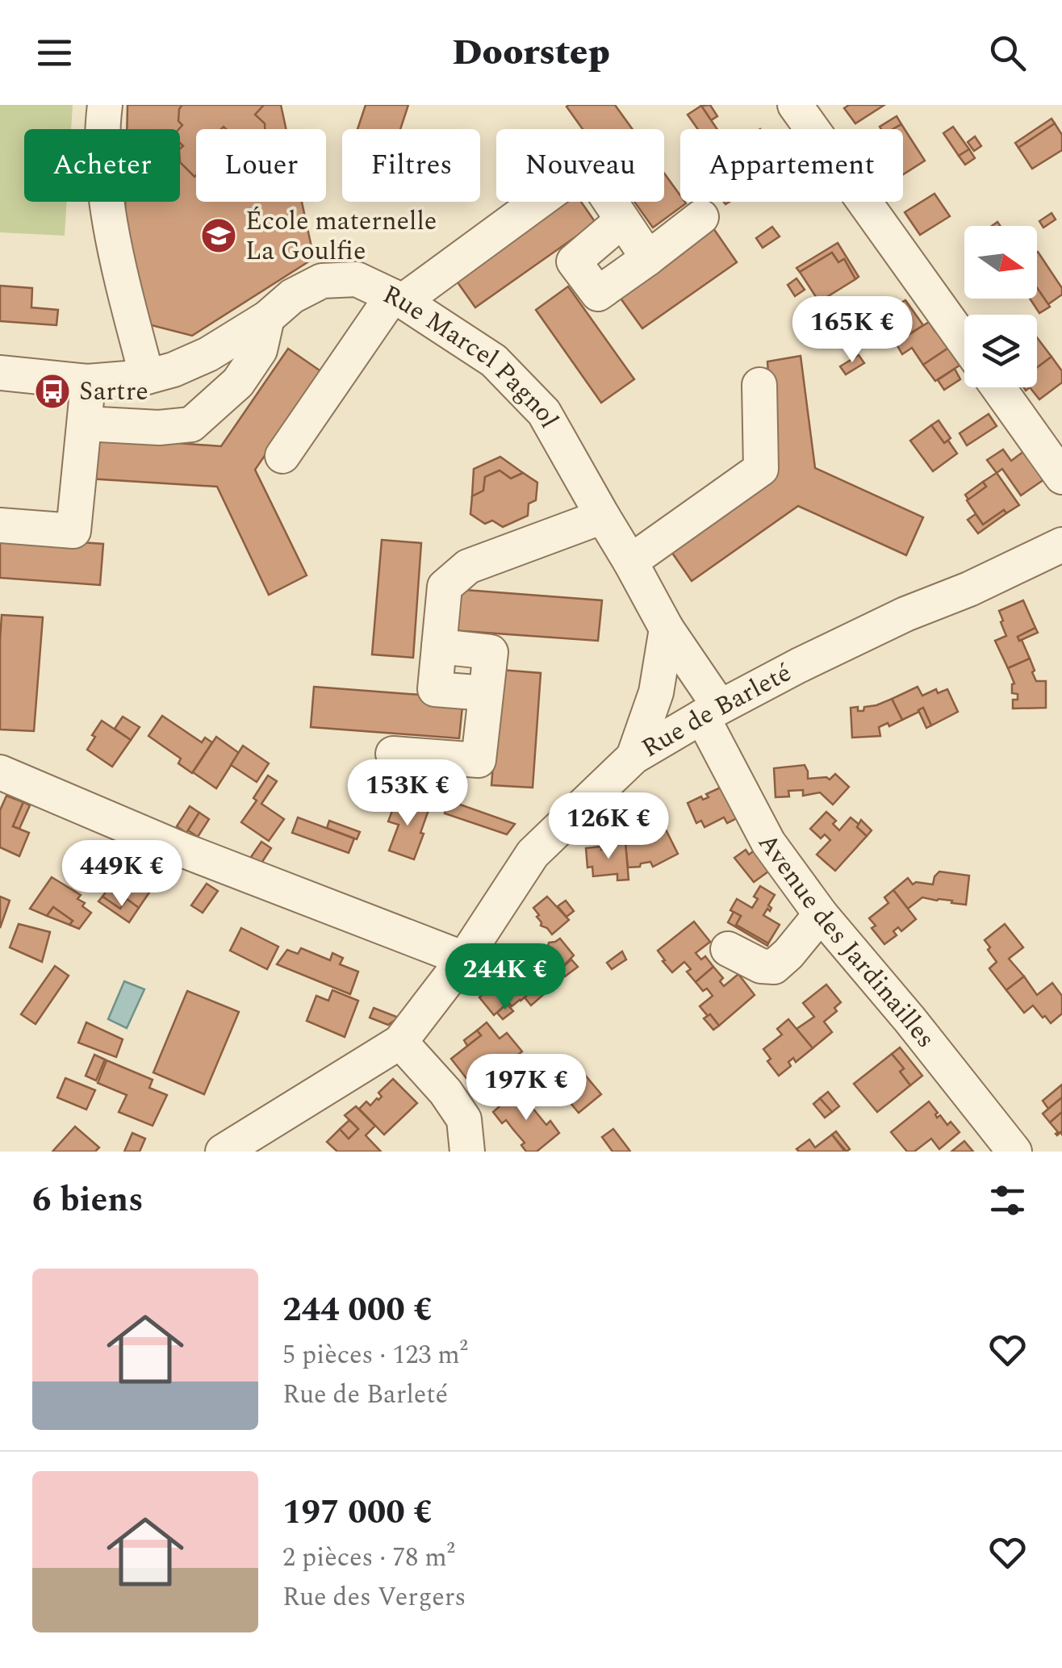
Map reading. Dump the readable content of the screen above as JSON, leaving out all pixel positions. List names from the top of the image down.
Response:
{
  "streets": {
    "street": ["Rue Marcel Pagnol", "Rue de Barleté", "Avenue des Jardinailles"]
  },
  "crossings": [
    ["Rue Marcel Pagnol", "Avenue des Jardinailles"],
    ["Rue de Barleté", "Avenue des Jardinailles"]
  ],
  "places": {
    "school or university": ["École maternelle La Goulfie"],
    "bus stop": ["Sartre"]
  },
  "north": "right",
  "page": {
    "header": "Doorstep",
    "chip": [
      "Acheter",
      "Louer",
      "Filtres",
      "Nouveau",
      "Appartement"
    ],
    "price": [
      "165K €",
      "153K €",
      "126K €",
      "449K €",
      "244K €",
      "197K €"
    ],
    "heading": "6 biens",
    "list": [
      {
        "name": "244 000 €",
        "note": "5 pièces · 123 m² · Rue de Barleté"
      },
      {
        "name": "197 000 €",
        "note": "2 pièces · 78 m² · Rue des Vergers"
      }
    ]
  }
}
